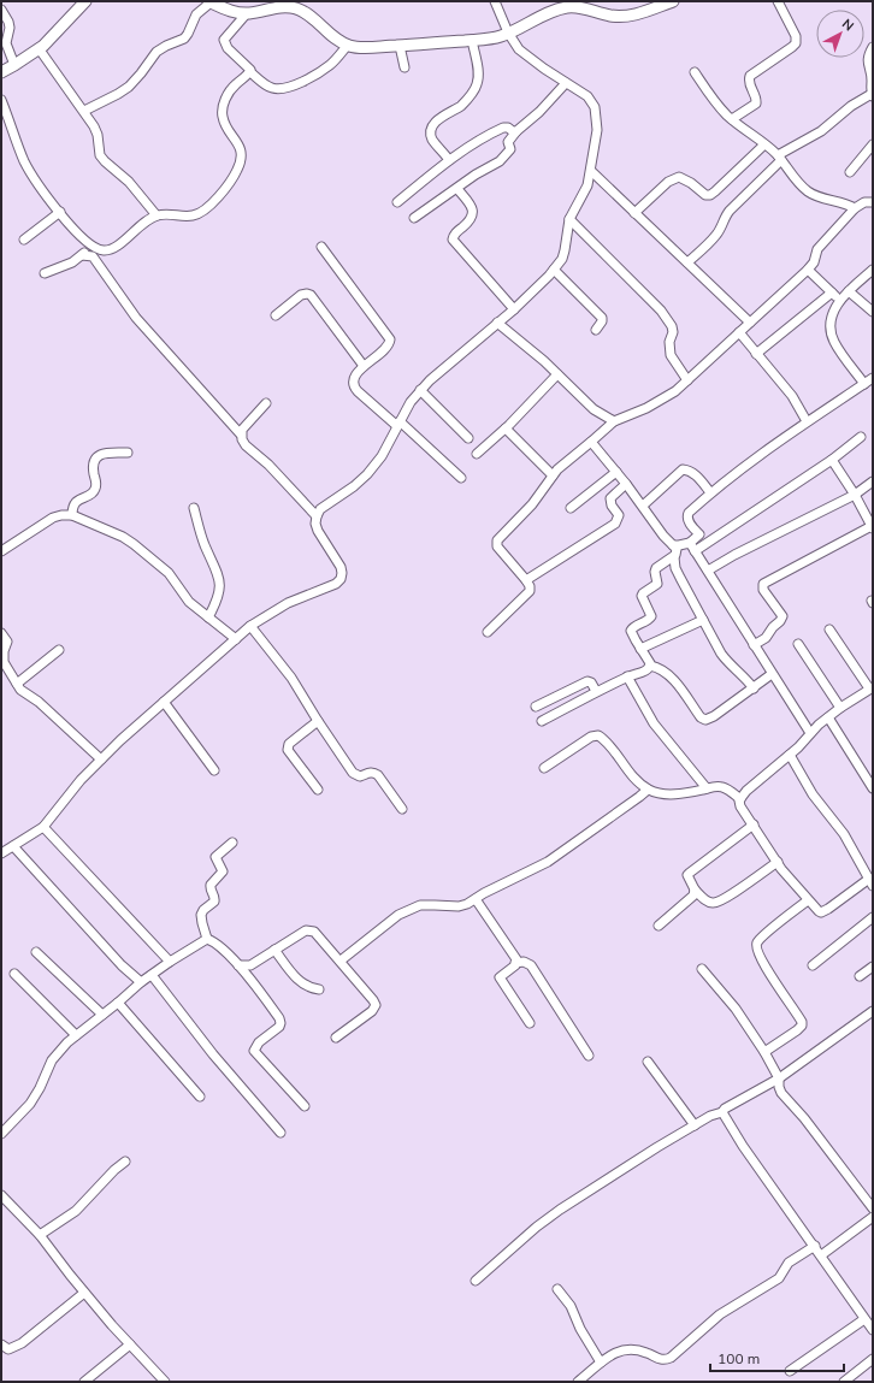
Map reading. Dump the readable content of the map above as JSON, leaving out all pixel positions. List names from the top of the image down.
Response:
{
  "scale_bar": "100 m",
  "north": "top right"
}
